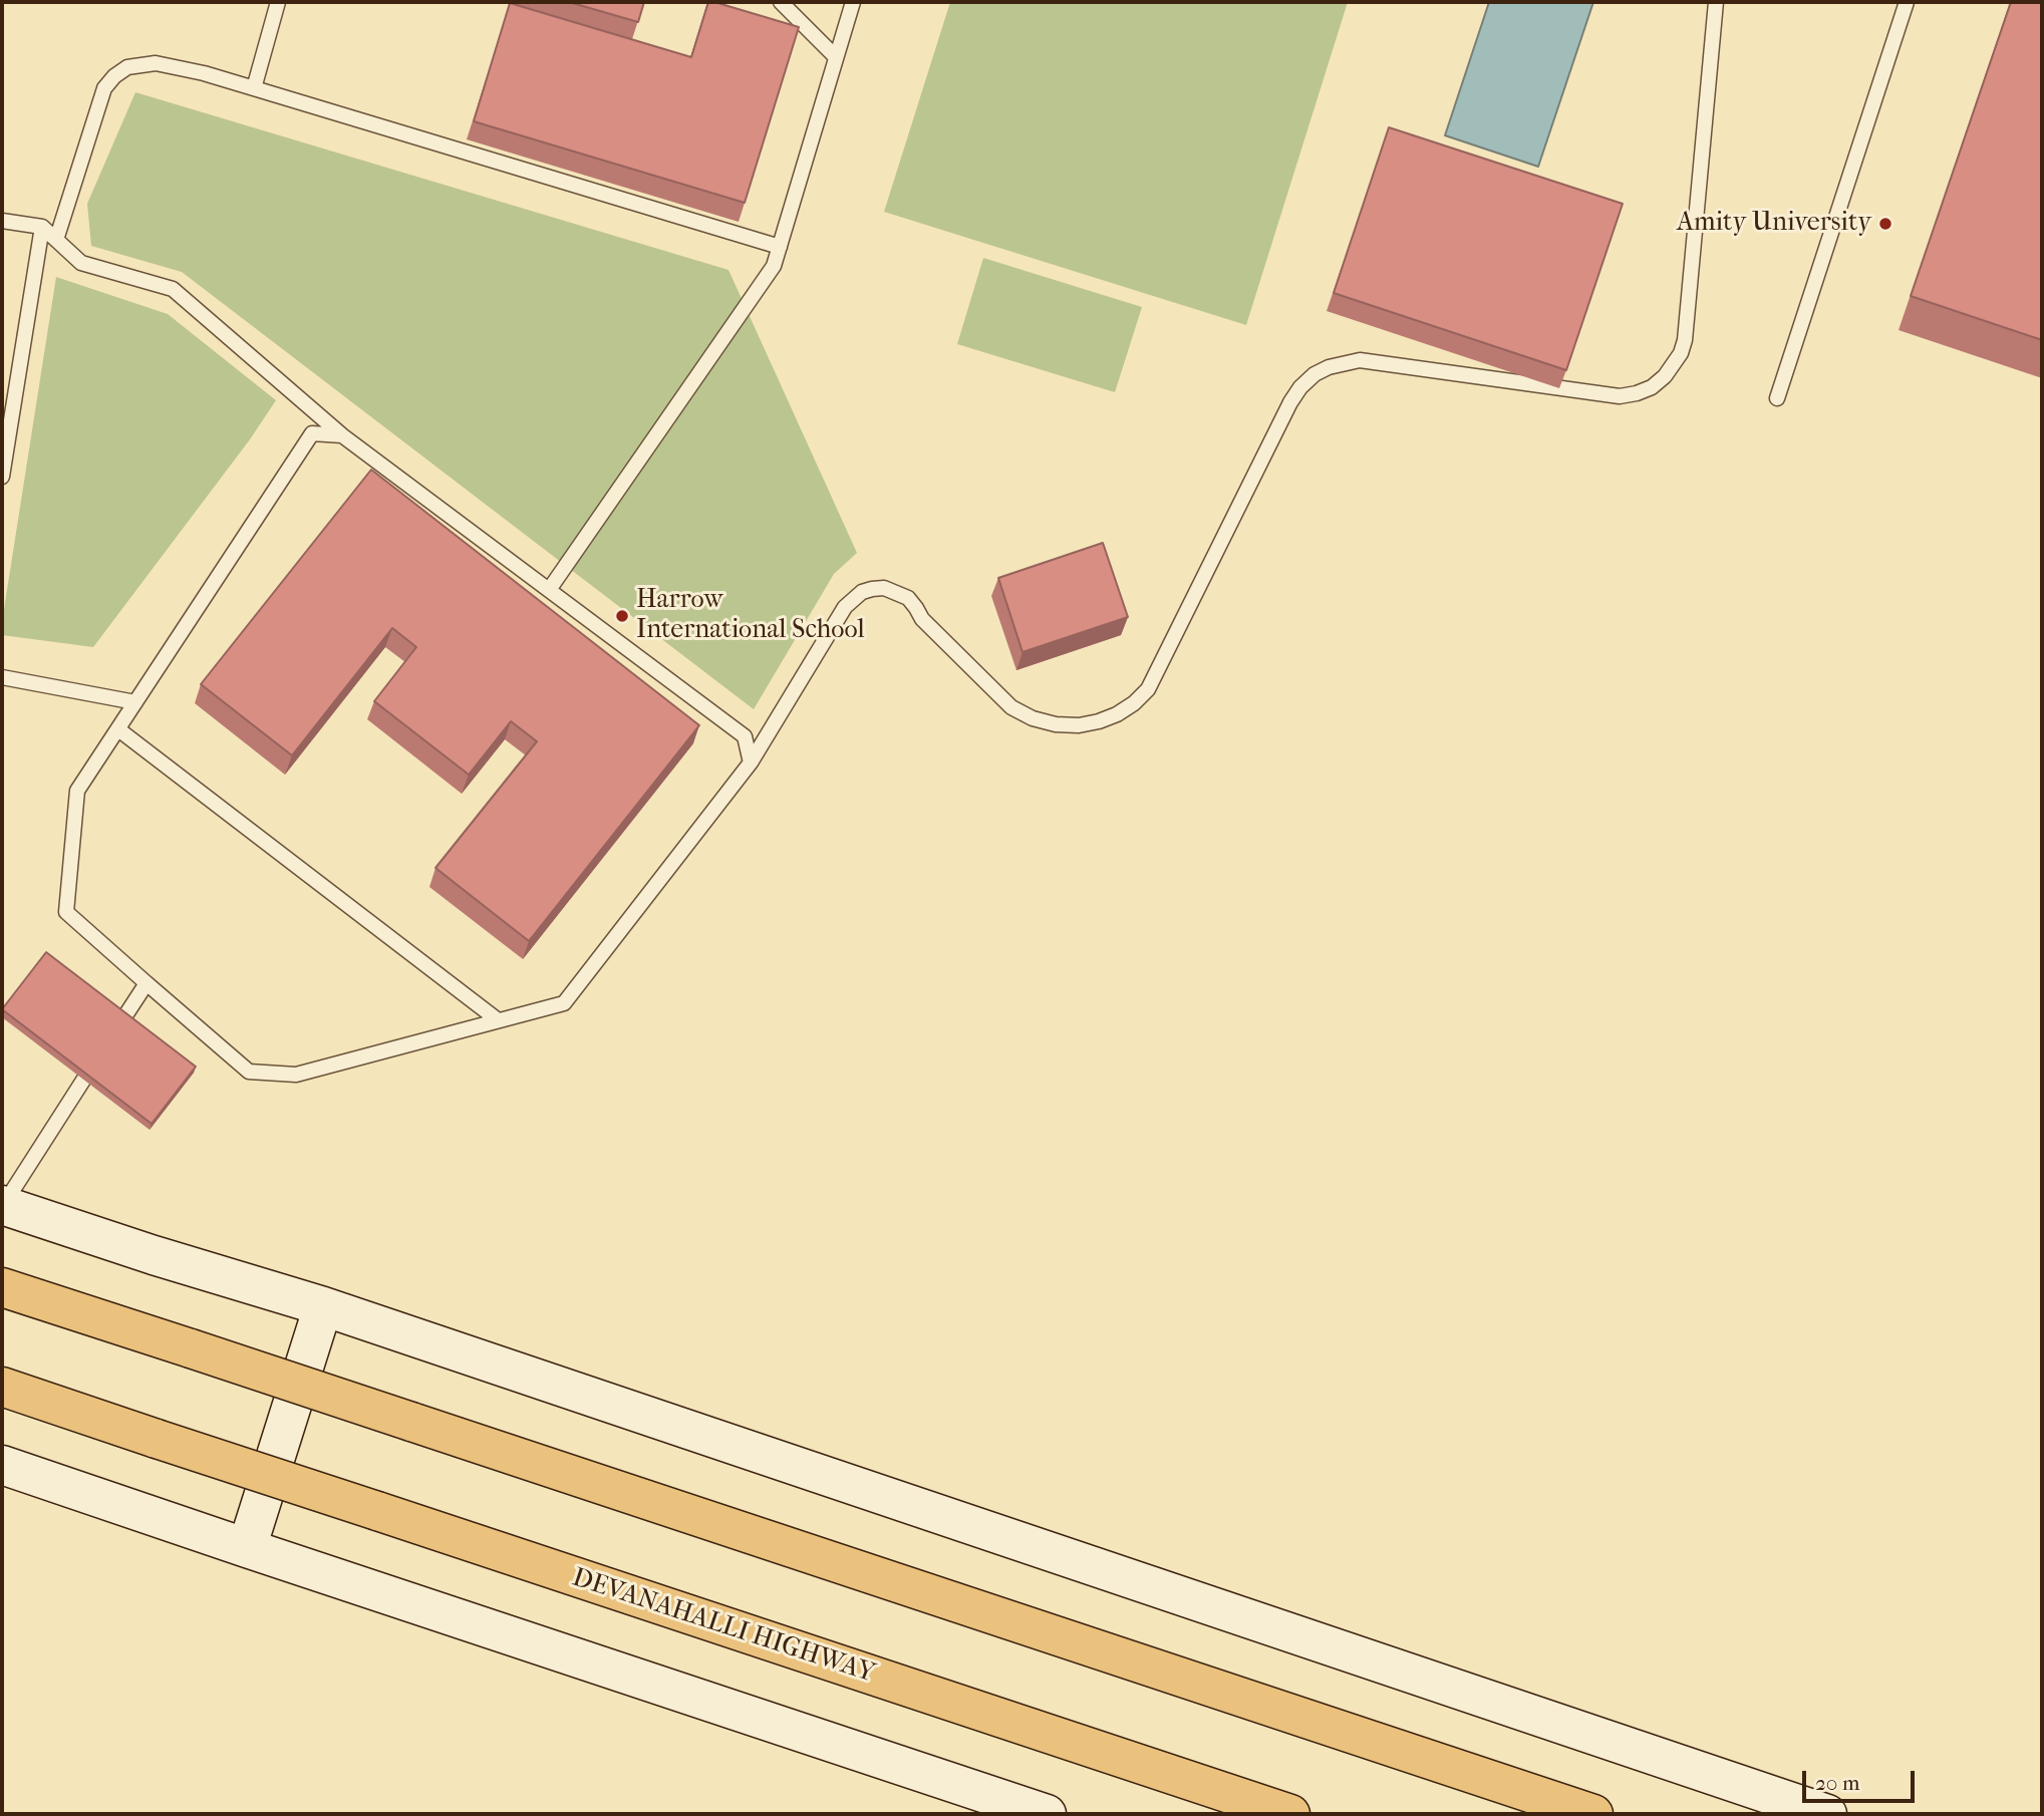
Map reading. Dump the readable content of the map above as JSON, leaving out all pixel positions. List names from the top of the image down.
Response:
{
  "streets": {
    "highway": ["DEVANAHALLI HIGHWAY"]
  },
  "places": ["Amity University", "Harrow International School"],
  "scale_bar": "20 m"
}
